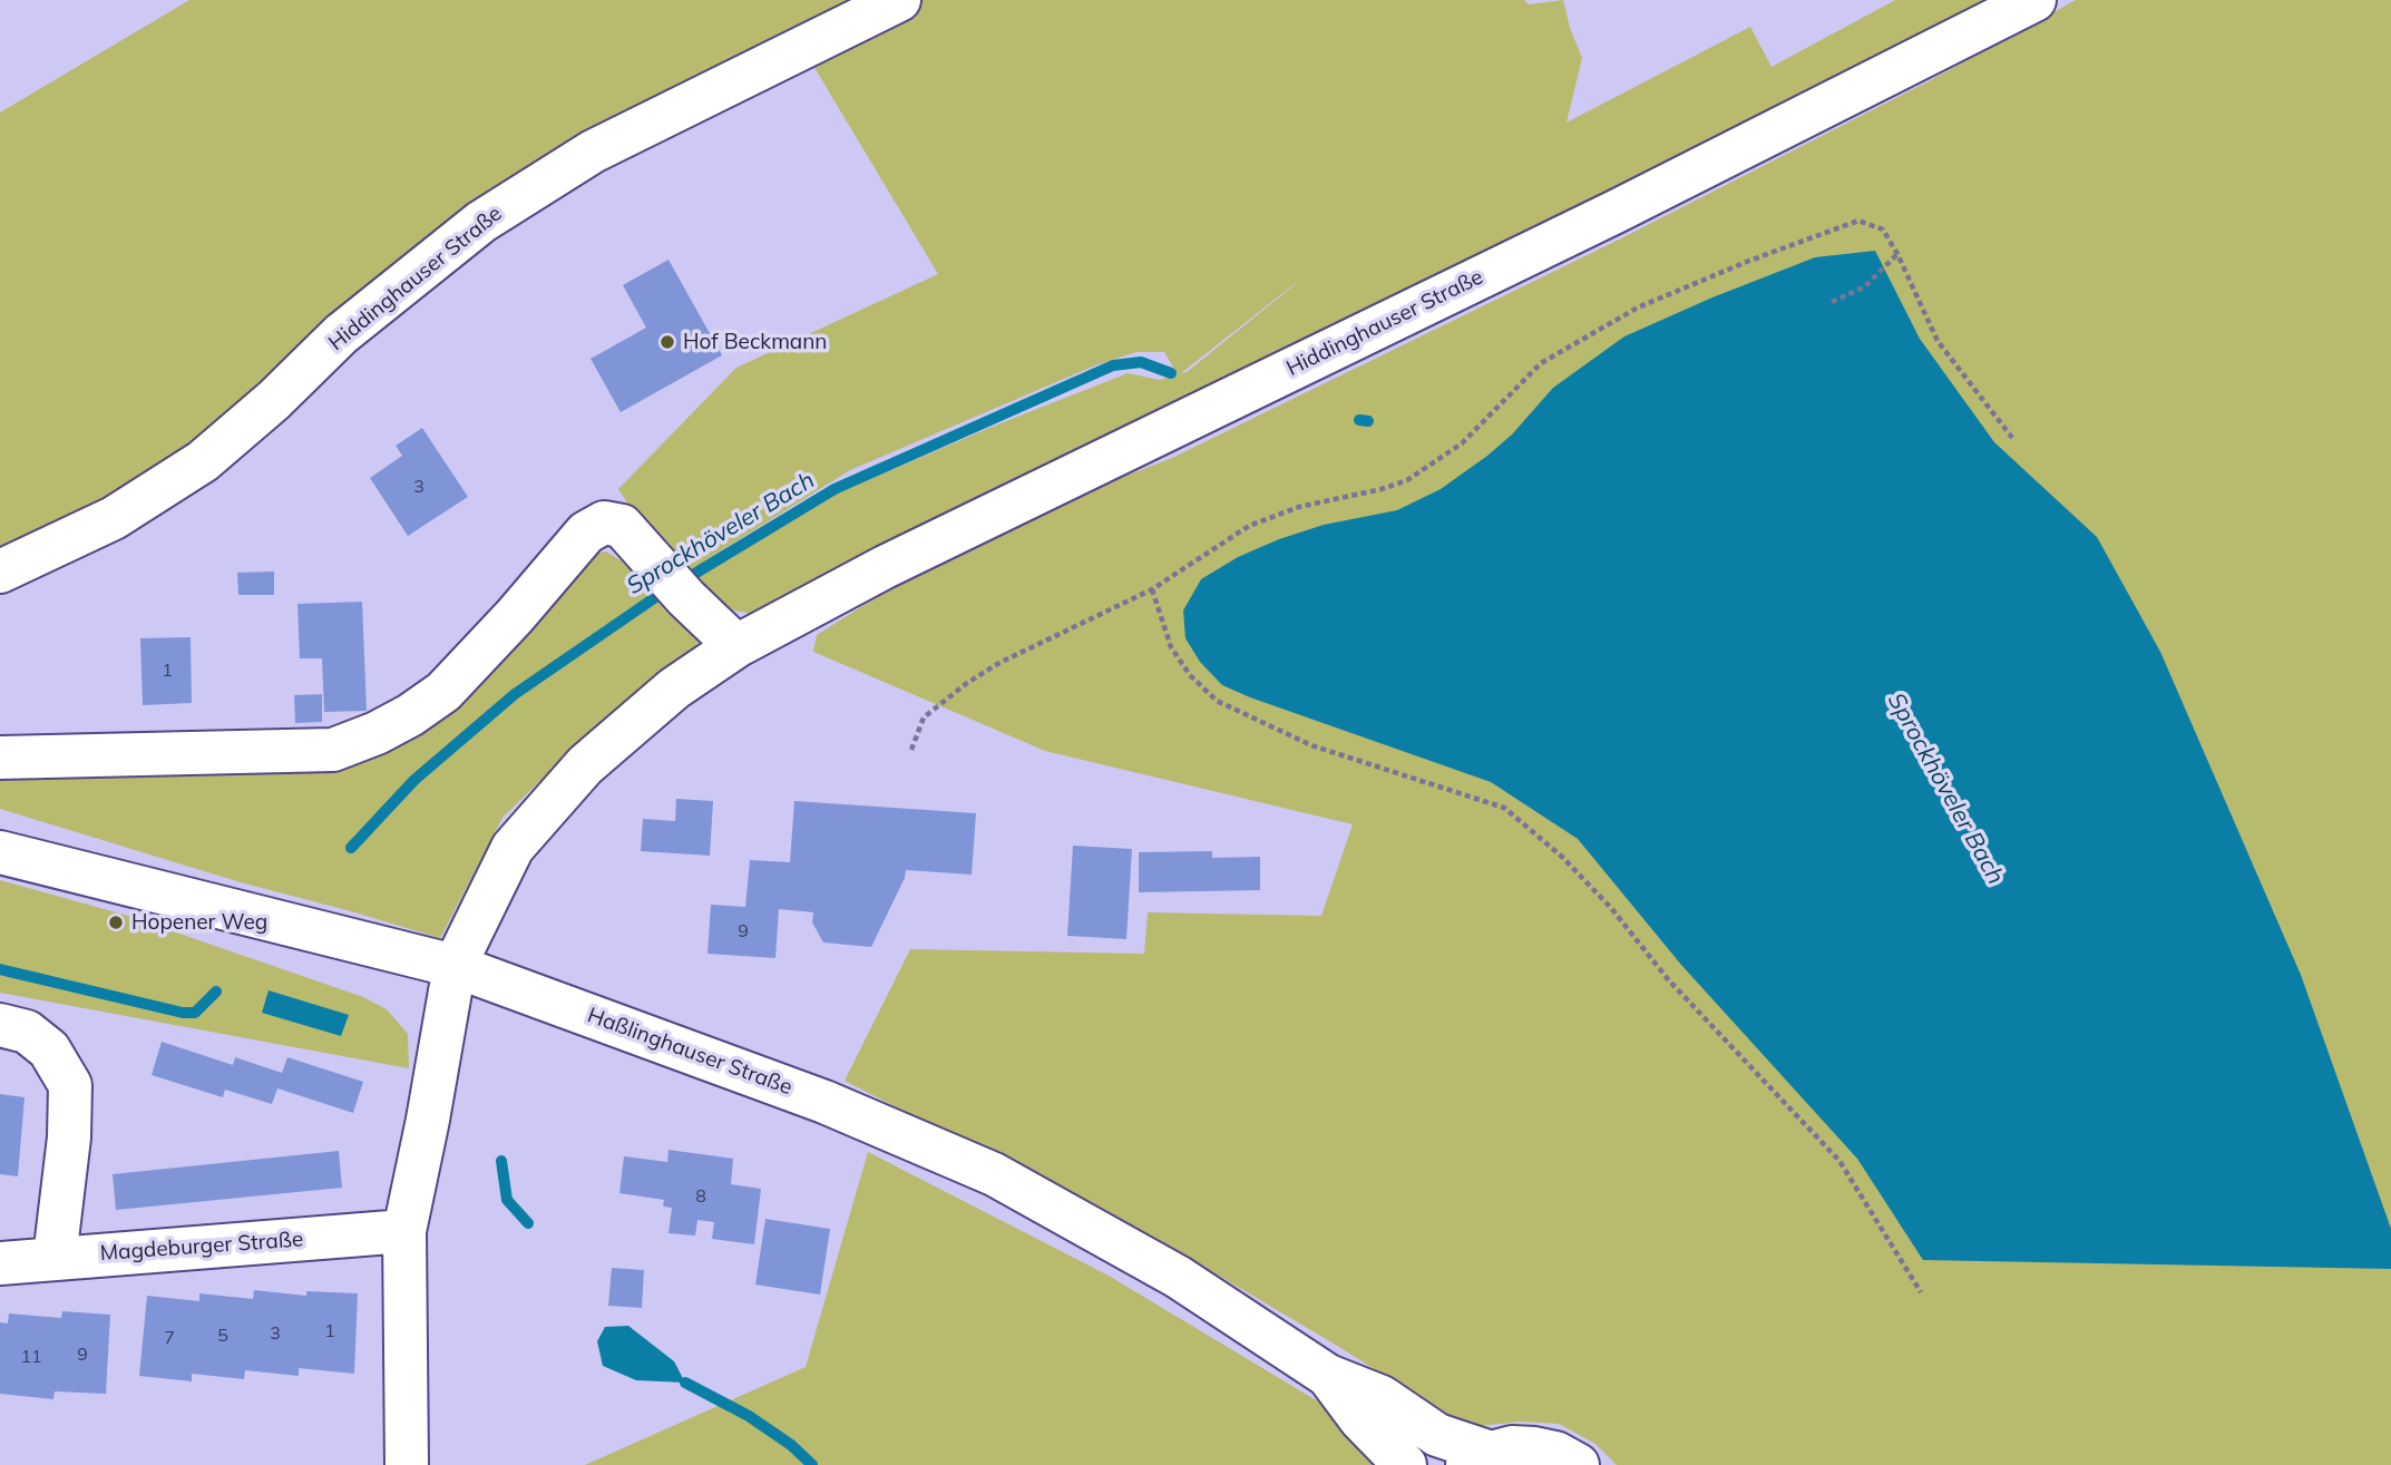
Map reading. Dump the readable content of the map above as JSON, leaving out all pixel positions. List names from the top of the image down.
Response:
{
  "streets": {
    "street": ["Hiddinghauser Straße", "Haßlinghauser Straße", "Magdeburger Straße"]
  },
  "crossings": [
    ["Hiddinghauser Straße", "Haßlinghauser Straße"]
  ],
  "water": ["Sprockhöveler Bach"],
  "places": ["Hof Beckmann", "Hopener Weg"],
  "house_numbers": [
    "3",
    "1",
    "9",
    "8",
    "1",
    "3",
    "5",
    "7",
    "9",
    "11"
  ]
}
